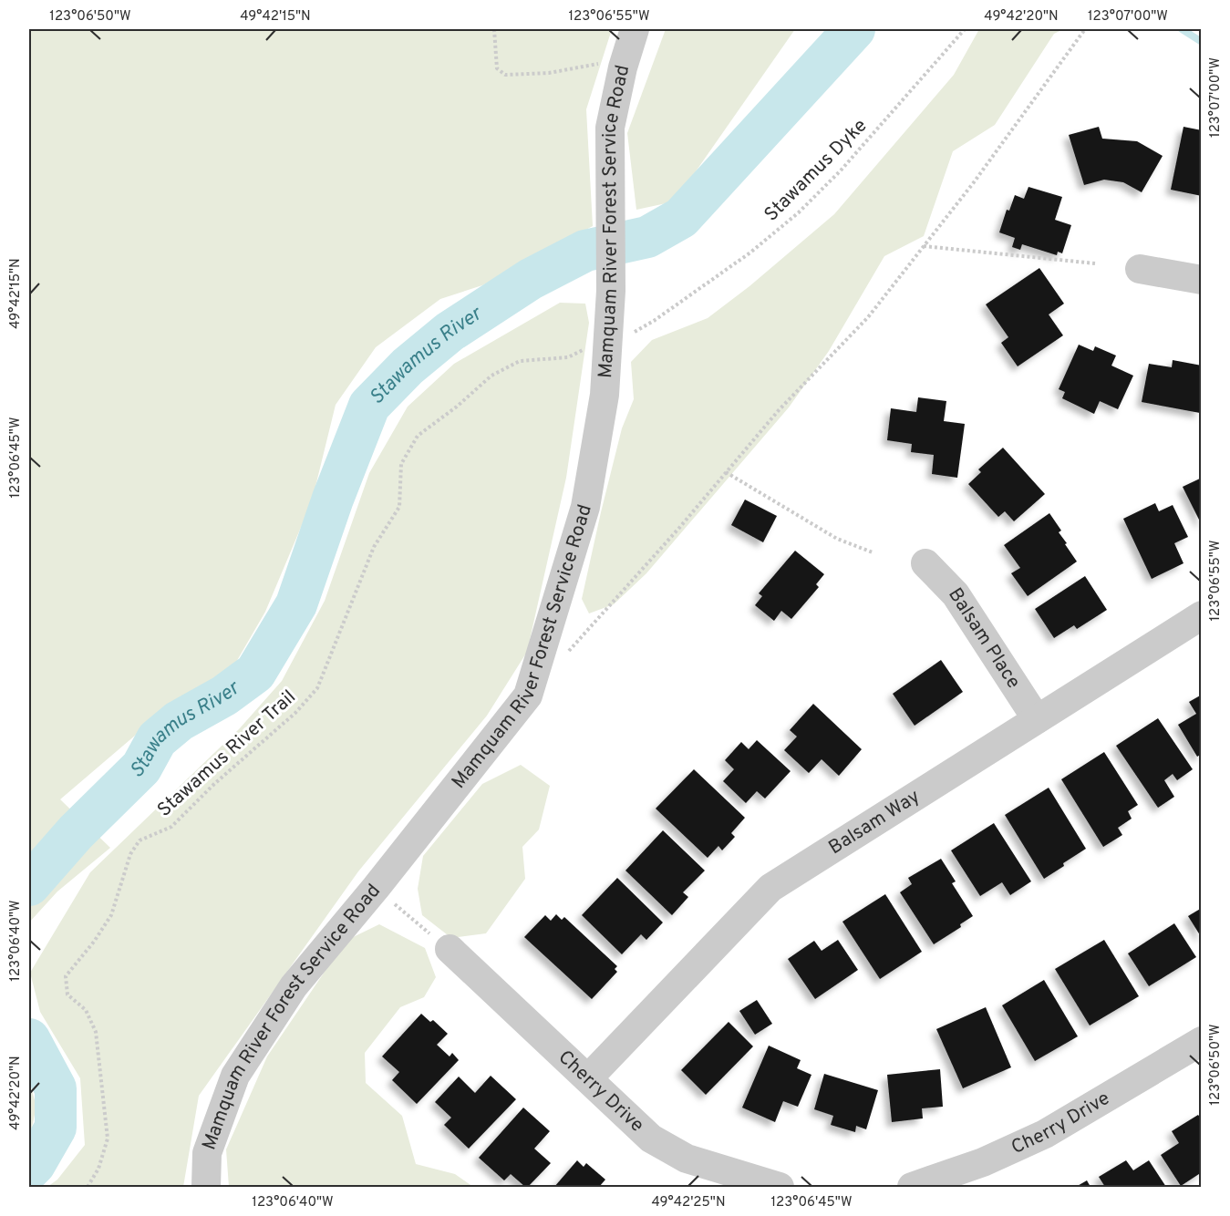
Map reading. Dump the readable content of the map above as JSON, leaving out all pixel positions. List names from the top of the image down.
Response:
{
  "streets": {
    "street": [
      "Mamquam River Forest Service Road",
      "Balsam Place",
      "Balsam Way",
      "Cherry Drive"
    ],
    "path": ["Stawamus Dyke", "Stawamus River Trail"]
  },
  "crossings": [
    ["Stawamus Dyke", "Mamquam River Forest Service Road"],
    ["Stawamus Dyke", "Stawamus River Trail"],
    ["Mamquam River Forest Service Road", "Stawamus River Trail"],
    ["Balsam Place", "Balsam Way"],
    ["Balsam Way", "Cherry Drive"]
  ],
  "water": ["Stawamus River"],
  "coordinates": [
    "123°06'50\"W",
    "49°42'15\"N",
    "123°06'55\"W",
    "49°42'20\"N",
    "123°07'00\"W",
    "123°06'45\"W",
    "123°06'40\"W",
    "49°42'25\"N"
  ]
}
